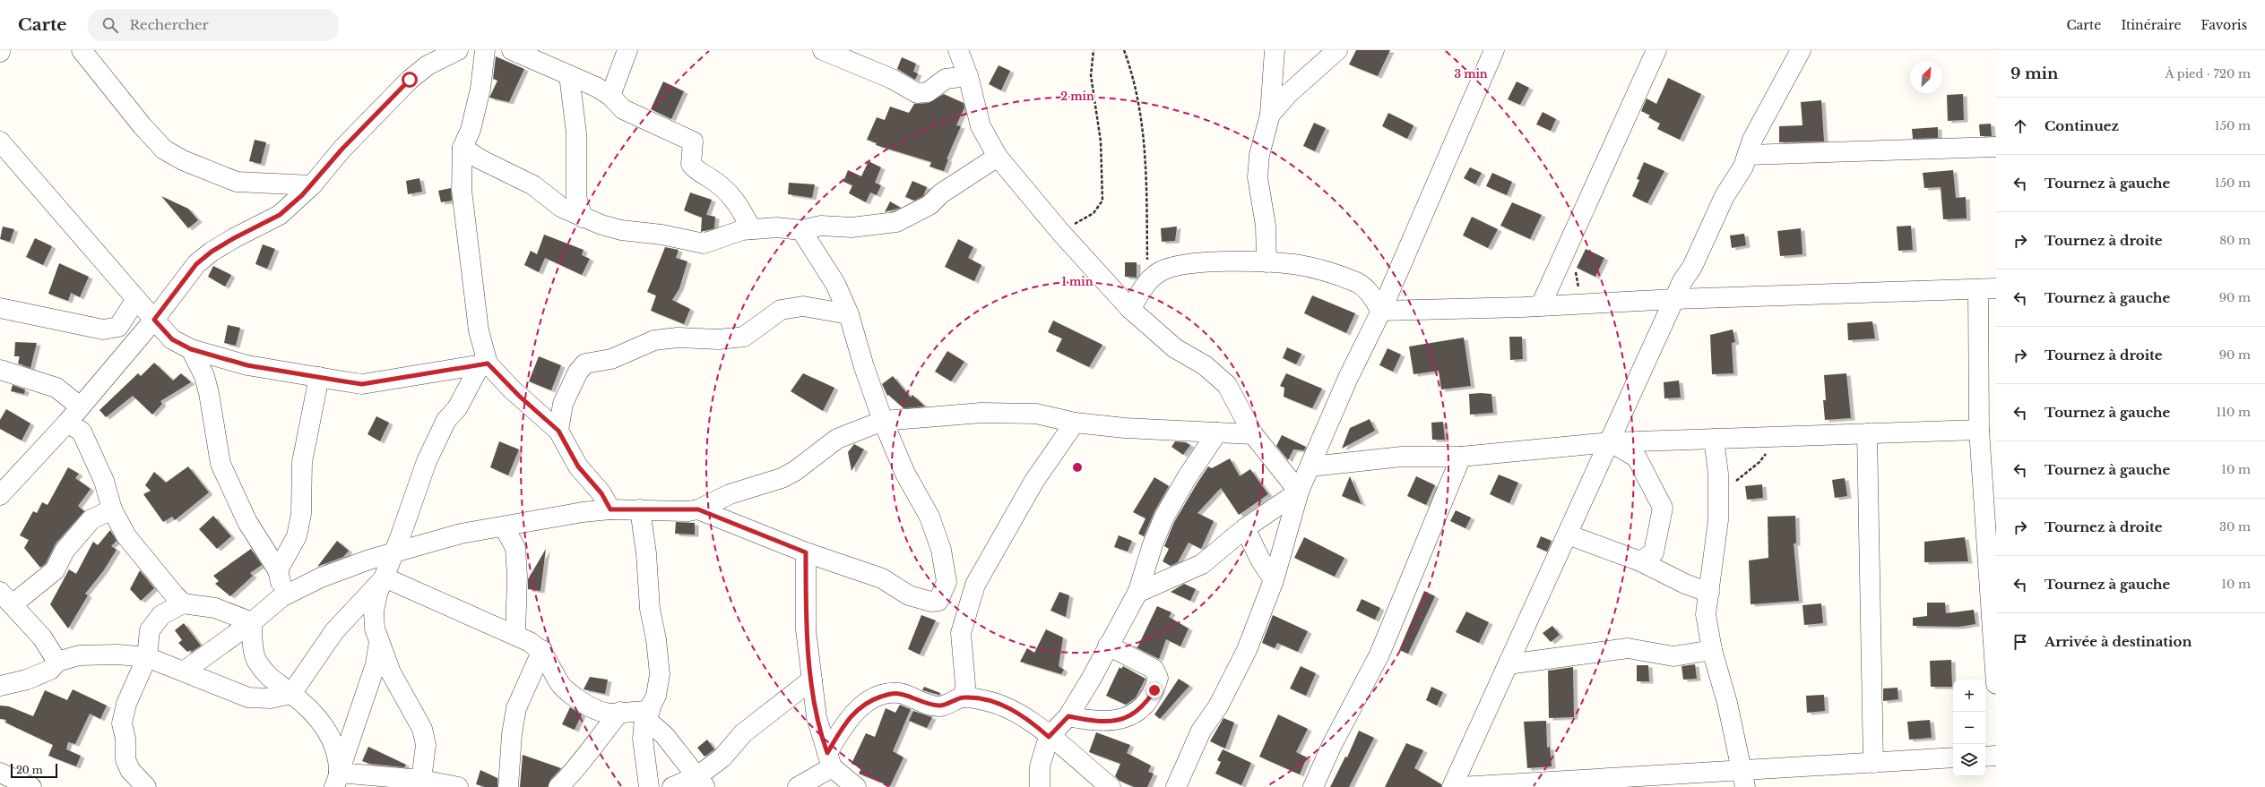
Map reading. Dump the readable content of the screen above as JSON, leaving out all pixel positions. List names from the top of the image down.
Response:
{
  "scale_bar": "20 m",
  "north": "top right",
  "page": {
    "header": "Carte",
    "search": "Rechercher",
    "nav": ["Carte", "Itinéraire", "Favoris"],
    "heading": ["9 min", "À pied · 720 m"],
    "list": [
      ["Continuez", "150 m"],
      ["Tournez à gauche", "150 m"],
      ["Tournez à droite", "80 m"],
      ["Tournez à gauche", "90 m"],
      ["Tournez à droite", "90 m"],
      ["Tournez à gauche", "110 m"],
      ["Tournez à gauche", "10 m"],
      ["Tournez à droite", "30 m"],
      ["Tournez à gauche", "10 m"],
      "Arrivée à destination"
    ],
    "map_buttons": ["+", "−"],
    "scale": "20 m"
  },
  "rings": ["3 min", "2 min", "1 min"]
}
